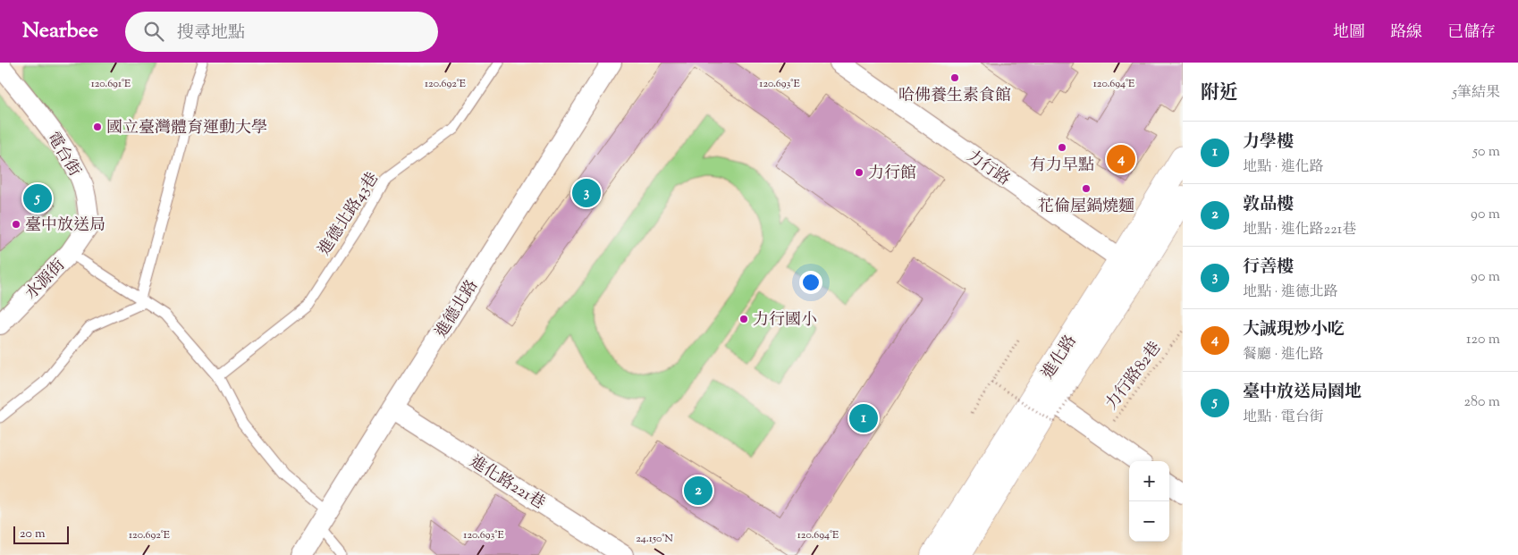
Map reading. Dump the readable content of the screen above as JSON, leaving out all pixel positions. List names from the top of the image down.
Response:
{
  "streets": {
    "main road": ["進化路"],
    "street": [
      "電台街",
      "力行路",
      "水源街",
      "進德北路",
      "進化路221巷"
    ],
    "lane": ["進德北路43巷"],
    "path": ["力行路82巷"]
  },
  "crossings": [
    ["電台街", "水源街"],
    ["力行路", "進化路"],
    ["進德北路", "進化路221巷"]
  ],
  "places": [
    "哈佛養生素食館",
    "國立臺灣體育運動大學",
    "有力早點",
    "力行館",
    "花倫屋鍋燒麵",
    "臺中放送局",
    "力行國小"
  ],
  "scale_bar": "20 m",
  "page": {
    "header": "Nearbee",
    "search": "搜尋地點",
    "nav": ["地圖", "路線", "已儲存"],
    "heading": ["附近", "5筆結果"],
    "list": [
      {
        "mark": "1",
        "name": "力學樓",
        "note": "地點 · 進化路",
        "value": "50 m"
      },
      {
        "mark": "2",
        "name": "敦品樓",
        "note": "地點 · 進化路221巷",
        "value": "90 m"
      },
      {
        "mark": "3",
        "name": "行善樓",
        "note": "地點 · 進德北路",
        "value": "90 m"
      },
      {
        "mark": "4",
        "name": "大誠現炒小吃",
        "note": "餐廳 · 進化路",
        "value": "120 m"
      },
      {
        "mark": "5",
        "name": "臺中放送局園地",
        "note": "地點 · 電台街",
        "value": "280 m"
      }
    ],
    "pins": [
      "4",
      "3",
      "5",
      "1",
      "2"
    ],
    "map_buttons": ["+", "−"],
    "scale": "20 m"
  },
  "coordinates": [
    "120.691°E",
    "120.692°E",
    "120.693°E",
    "120.694°E",
    "24.150°N"
  ]
}
